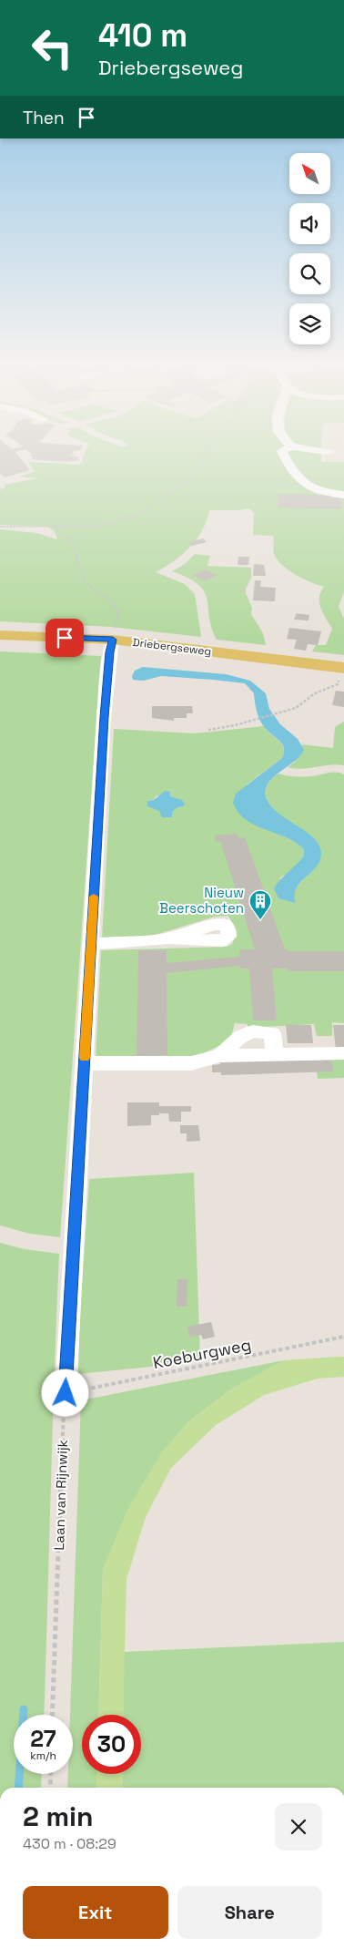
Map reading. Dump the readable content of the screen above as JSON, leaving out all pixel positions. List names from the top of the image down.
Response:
{
  "streets": {
    "main road": ["Driebergseweg"],
    "path": ["Koeburgweg", "Laan van Rijnwijk"]
  },
  "crossings": [
    ["Koeburgweg", "Laan van Rijnwijk"]
  ],
  "places": {
    "building": ["Nieuw Beerschoten"]
  },
  "north": "top left",
  "page": {
    "turn": ["410 m", "Driebergseweg"],
    "then": "Then",
    "speed": "27 km/h",
    "limit": "30",
    "heading": ["2 min", "430 m · 08:29"],
    "buttons": ["Exit", "Share"]
  }
}
